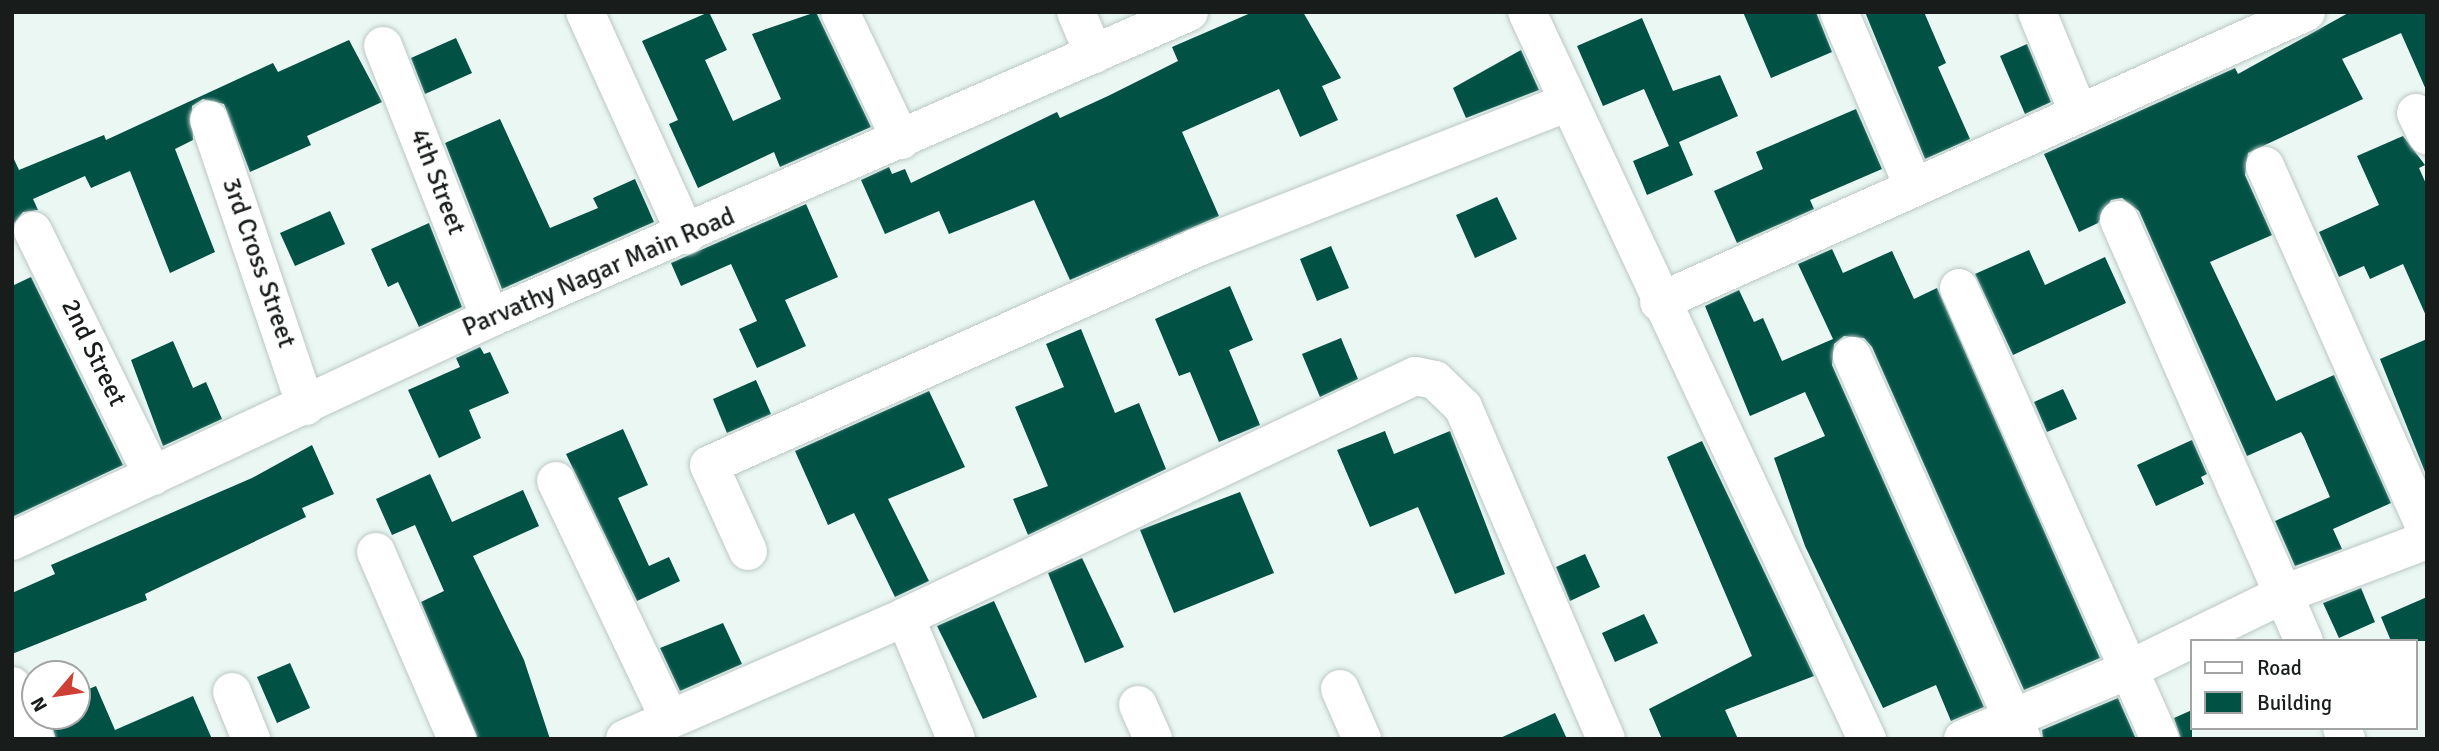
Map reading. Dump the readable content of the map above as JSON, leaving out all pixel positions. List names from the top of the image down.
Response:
{
  "streets": {
    "street": [
      "4th Street",
      "3rd Cross Street",
      "Parvathy Nagar Main Road",
      "2nd Street"
    ]
  },
  "crossings": [
    ["4th Street", "Parvathy Nagar Main Road"],
    ["3rd Cross Street", "Parvathy Nagar Main Road"],
    ["Parvathy Nagar Main Road", "2nd Street"]
  ],
  "legend": ["Road", "Building"],
  "north": "bottom left"
}
